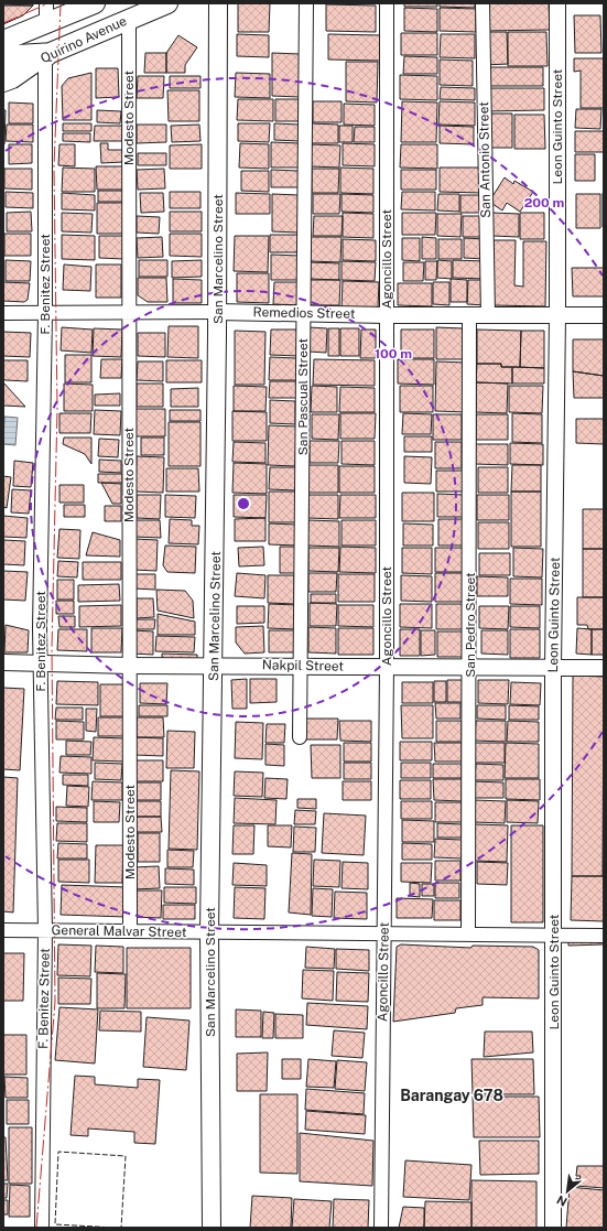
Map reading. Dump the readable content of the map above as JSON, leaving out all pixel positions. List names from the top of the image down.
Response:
{
  "streets": {
    "main road": ["Quirino Avenue", "San Marcelino Street"],
    "street": [
      "Modesto Street",
      "Leon Guinto Street",
      "San Antonio Street",
      "Agoncillo Street",
      "F. Benitez Street",
      "Remedios Street",
      "San Pascual Street",
      "San Pedro Street",
      "Nakpil Street",
      "General Malvar Street"
    ]
  },
  "crossings": [
    ["Quirino Avenue", "Modesto Street"],
    ["Quirino Avenue", "F. Benitez Street"],
    ["Modesto Street", "Remedios Street"],
    ["Modesto Street", "Nakpil Street"],
    ["Modesto Street", "General Malvar Street"],
    ["Leon Guinto Street", "Remedios Street"],
    ["Leon Guinto Street", "Nakpil Street"],
    ["Leon Guinto Street", "General Malvar Street"],
    ["San Antonio Street", "Remedios Street"],
    ["San Marcelino Street", "Remedios Street"],
    ["San Marcelino Street", "Nakpil Street"],
    ["San Marcelino Street", "General Malvar Street"],
    ["Agoncillo Street", "Remedios Street"],
    ["Agoncillo Street", "Nakpil Street"],
    ["Agoncillo Street", "General Malvar Street"],
    ["F. Benitez Street", "Remedios Street"],
    ["F. Benitez Street", "Nakpil Street"],
    ["F. Benitez Street", "General Malvar Street"],
    ["Remedios Street", "San Pascual Street"],
    ["Remedios Street", "San Pedro Street"],
    ["San Pascual Street", "Nakpil Street"],
    ["San Pedro Street", "Nakpil Street"],
    ["San Pedro Street", "General Malvar Street"]
  ],
  "districts": ["Barangay 678"],
  "north": "bottom left",
  "rings": ["200 m", "100 m"]
}
